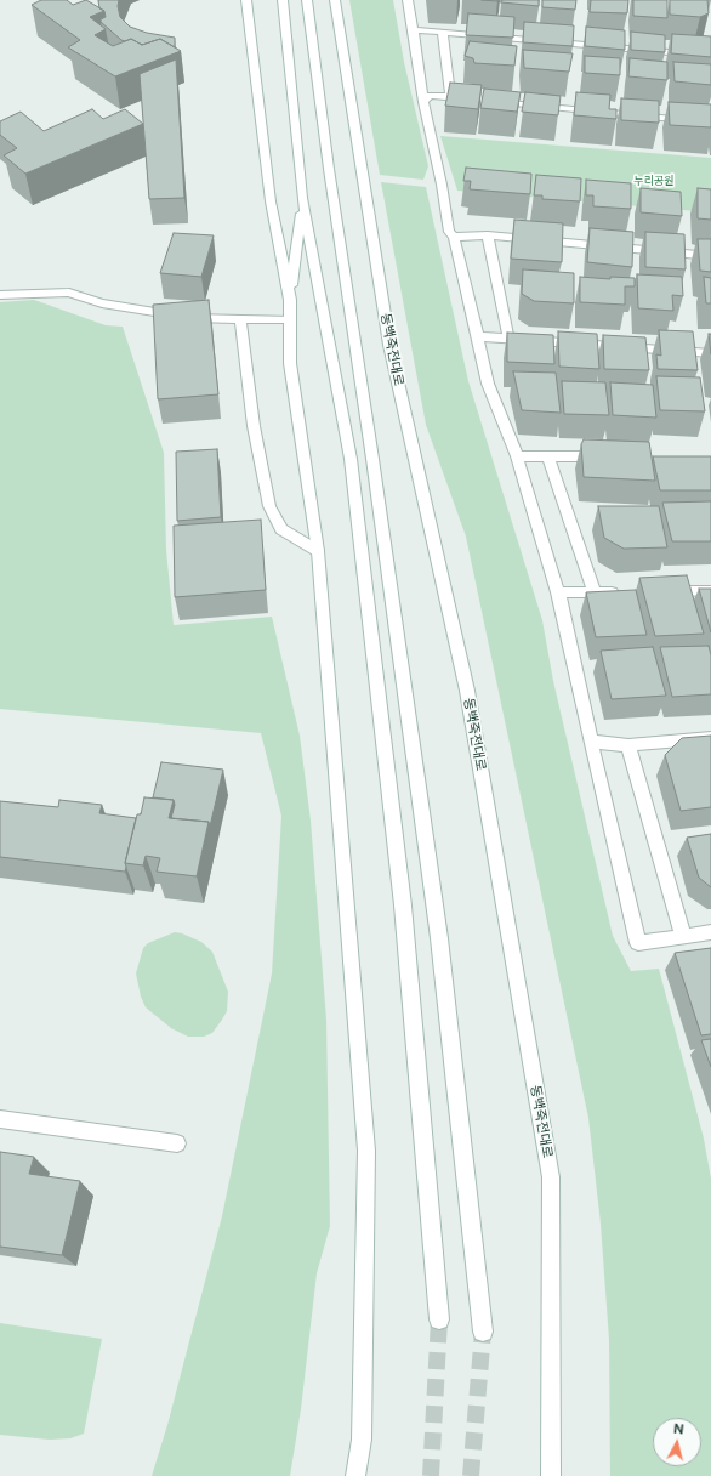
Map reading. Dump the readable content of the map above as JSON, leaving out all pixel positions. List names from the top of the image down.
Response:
{
  "streets": {
    "main road": ["동백죽전대로"]
  },
  "parks": ["누리공원"],
  "north": "top"
}
